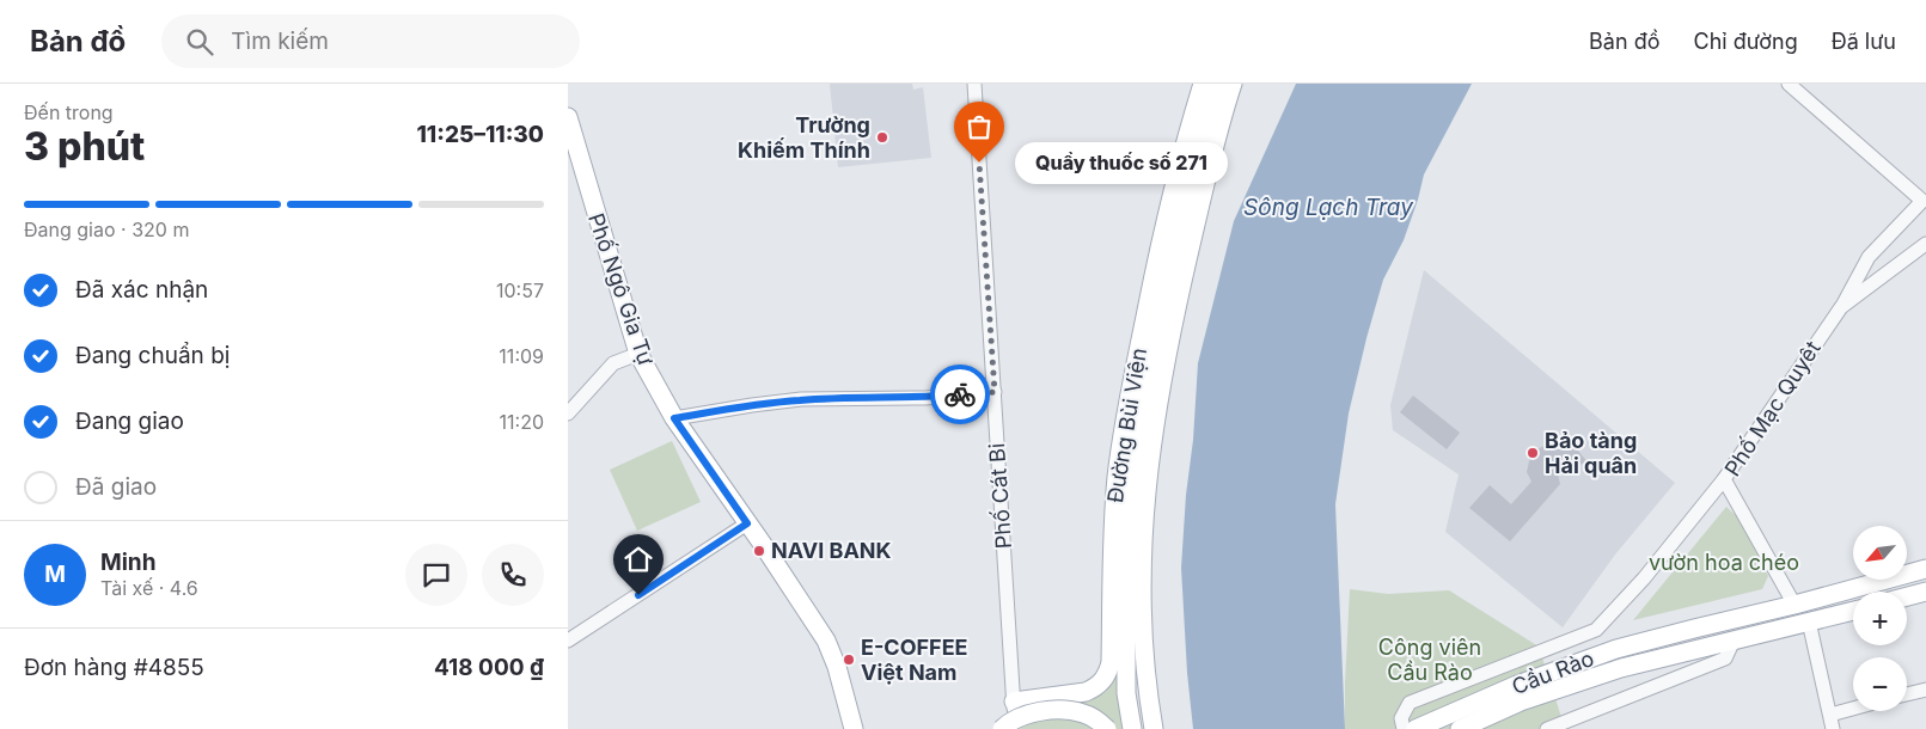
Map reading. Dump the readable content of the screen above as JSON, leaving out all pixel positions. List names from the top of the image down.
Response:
{
  "streets": {
    "main road": ["Phố Ngô Gia Tự", "Đường Bùi Viện", "Cầu Rào"],
    "street": ["Phố Mạc Quyêt", "Phố Cát Bi"]
  },
  "crossings": [
    ["Phố Mạc Quyêt", "Cầu Rào"],
    ["Đường Bùi Viện", "Phố Cát Bi"]
  ],
  "water": ["Sông Lạch Tray"],
  "parks": ["vườn hoa chéo", "Công viên Cầu Rào"],
  "places": [
    "Trường Khiếm Thính",
    "Quầy thuốc số 271",
    "Bảo tàng Hải quân",
    "NAVI BANK",
    "E-COFFEE Việt Nam"
  ],
  "north": "bottom left",
  "page": {
    "header": "Bản đồ",
    "search": "Tìm kiếm",
    "nav": ["Bản đồ", "Chỉ đường", "Đã lưu"],
    "heading": ["3 phút", "Đến trong", "11:25–11:30"],
    "panel": [
      "Minh",
      "Tài xế · 4.6",
      "Đơn hàng #4855",
      "418 000 ₫"
    ],
    "bubble": "Quầy thuốc số 271",
    "bar": "Đang giao · 320 m",
    "list": [
      ["Đã xác nhận", "10:57"],
      ["Đang chuẩn bị", "11:09"],
      ["Đang giao", "11:20"],
      "Đã giao"
    ],
    "map_buttons": ["+", "−"],
    "round": "M"
  }
}
